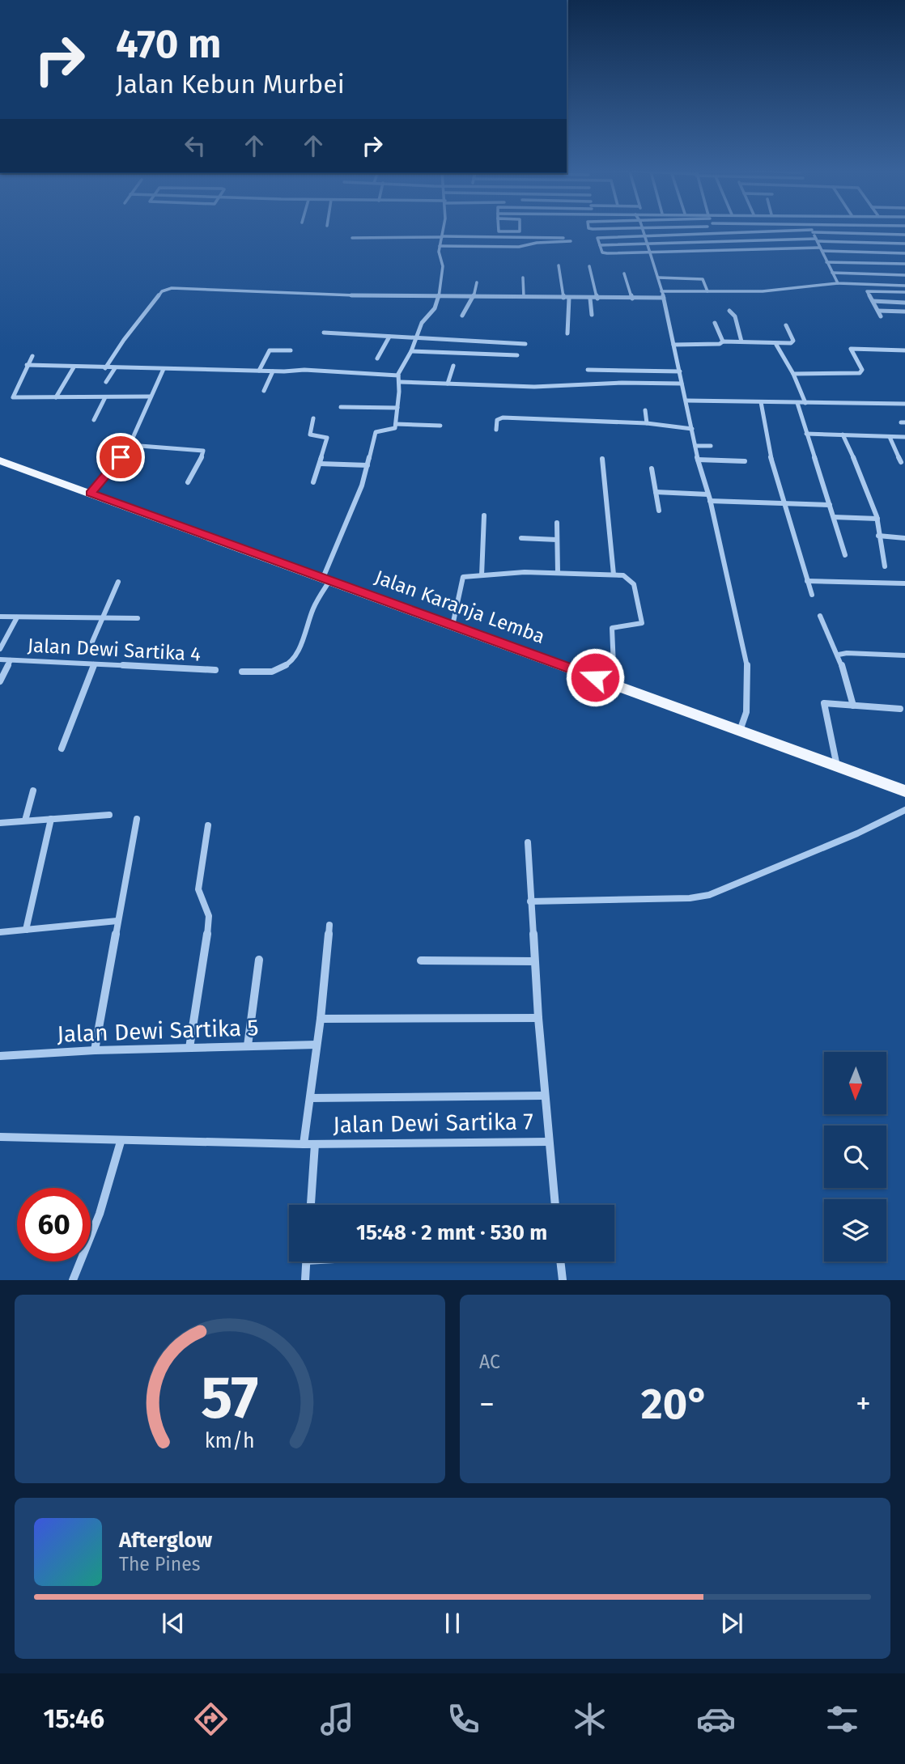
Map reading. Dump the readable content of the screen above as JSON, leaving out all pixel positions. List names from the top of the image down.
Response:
{
  "streets": {
    "main road": ["Jalan Karanja Lemba"],
    "street": ["Jalan Dewi Sartika 4", "Jalan Dewi Sartika 5", "Jalan Dewi Sartika 7"]
  },
  "north": "bottom",
  "page": {
    "turn": ["470 m", "Jalan Kebun Murbei"],
    "limit": "60",
    "trip": "15:48 · 2 mnt · 530 m",
    "tile": "AC",
    "heat": ["−", "20°", "+"],
    "song": ["Afterglow", "The Pines"],
    "tabs": "15:46",
    "gauge": ["57", "km/h"]
  }
}
